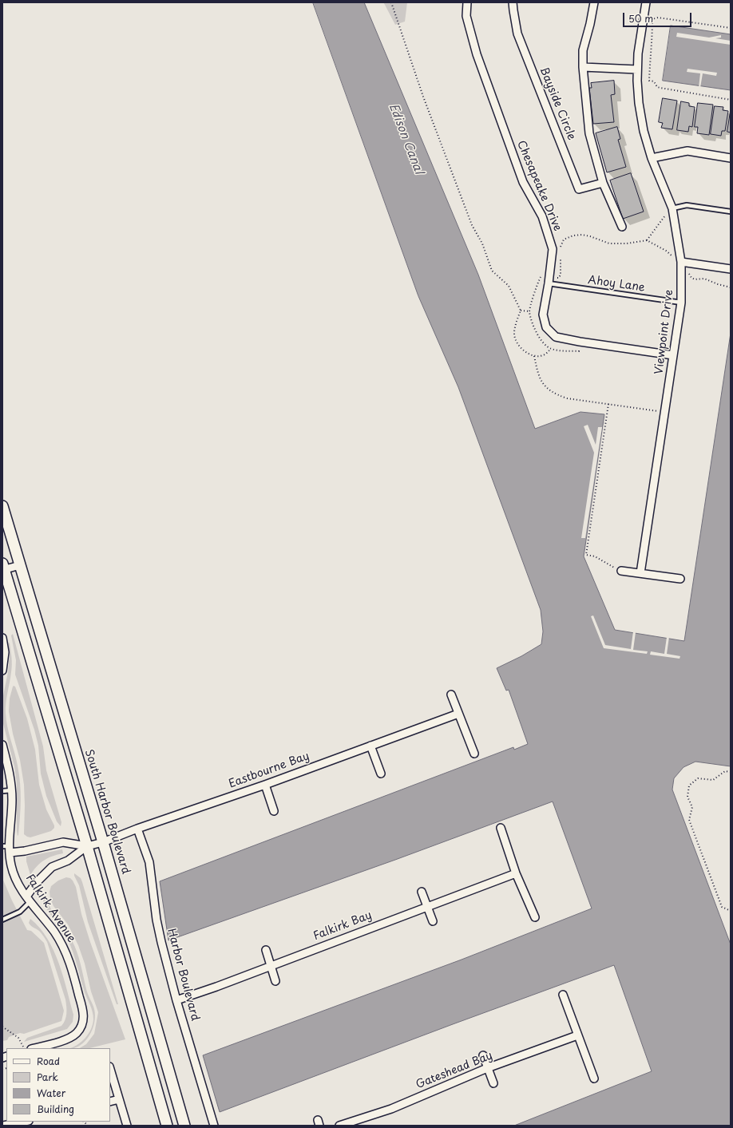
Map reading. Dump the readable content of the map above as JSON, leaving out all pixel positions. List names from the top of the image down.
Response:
{
  "streets": {
    "main road": ["South Harbor Boulevard"],
    "street": [
      "Bayside Circle",
      "Chesapeake Drive",
      "Viewpoint Drive",
      "Eastbourne Bay",
      "Falkirk Avenue",
      "Falkirk Bay",
      "Harbor Boulevard",
      "Gateshead Bay"
    ],
    "lane": ["Ahoy Lane"]
  },
  "crossings": [
    ["Chesapeake Drive", "Ahoy Lane"],
    ["Chesapeake Drive", "Viewpoint Drive"],
    ["Ahoy Lane", "Viewpoint Drive"],
    ["Eastbourne Bay", "South Harbor Boulevard"],
    ["Eastbourne Bay", "Falkirk Avenue"],
    ["Eastbourne Bay", "Harbor Boulevard"],
    ["Falkirk Bay", "Harbor Boulevard"]
  ],
  "water": ["Edison Canal"],
  "legend": [
    "Road",
    "Park",
    "Water",
    "Building"
  ],
  "scale_bar": "50 m"
}
